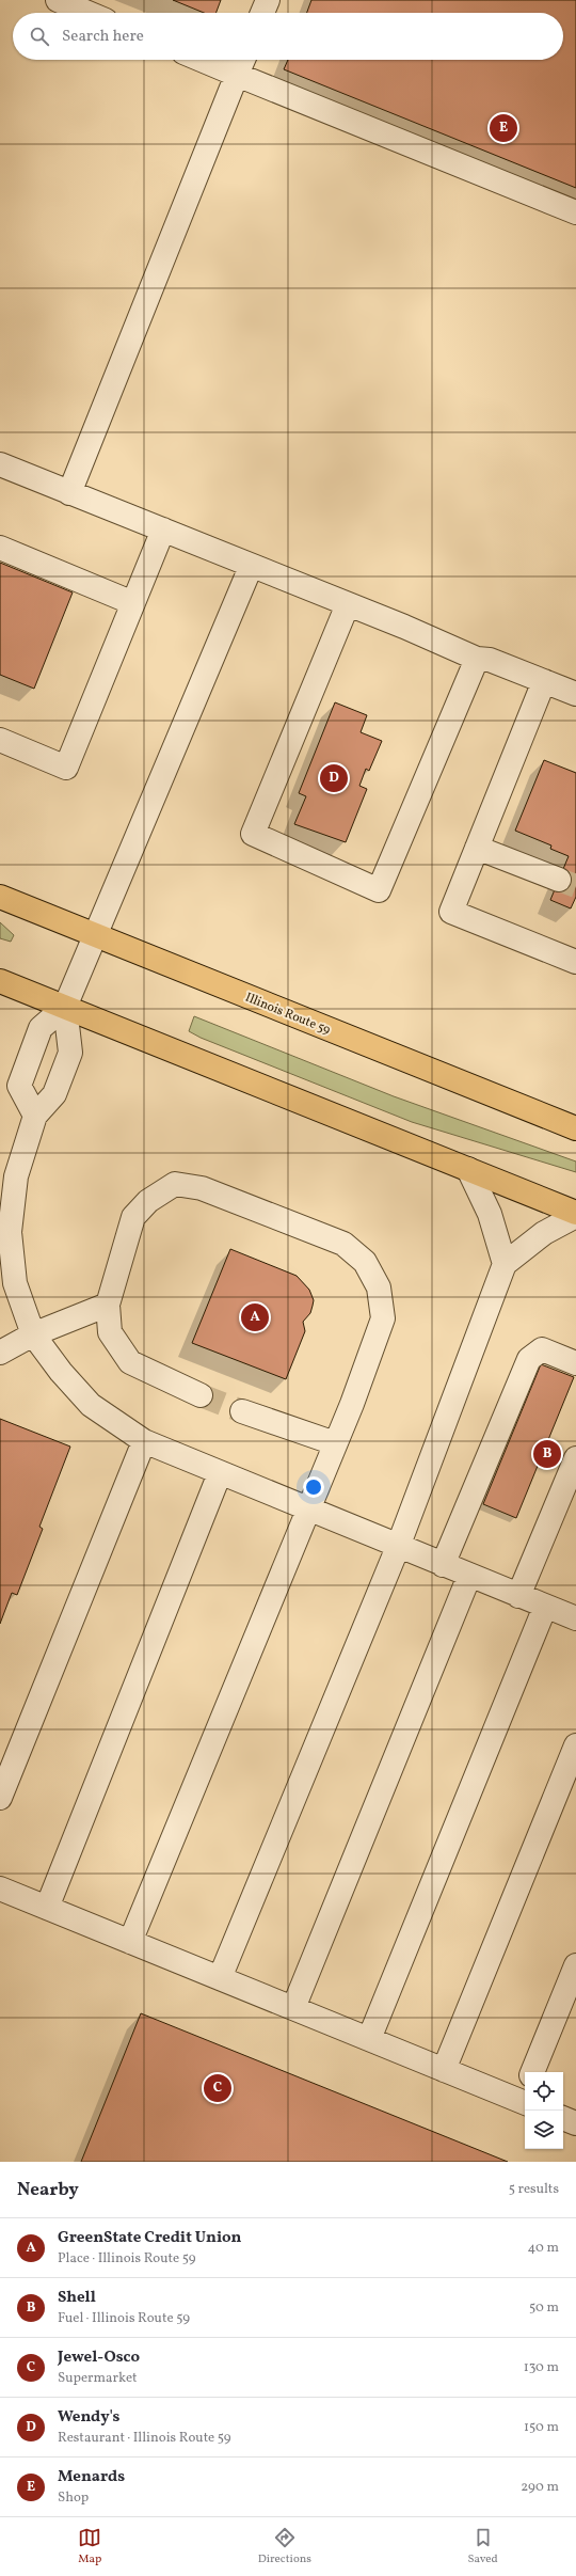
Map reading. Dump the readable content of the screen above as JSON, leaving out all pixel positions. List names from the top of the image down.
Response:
{
  "streets": {
    "main road": ["Illinois Route 59"]
  },
  "page": {
    "search": "Search here",
    "pins": [
      "E",
      "D",
      "A",
      "B",
      "C"
    ],
    "heading": ["Nearby", "5 results"],
    "list": [
      {
        "mark": "A",
        "name": "GreenState Credit Union",
        "note": "Place · Illinois Route 59",
        "value": "40 m"
      },
      {
        "mark": "B",
        "name": "Shell",
        "note": "Fuel · Illinois Route 59",
        "value": "50 m"
      },
      {
        "mark": "C",
        "name": "Jewel-Osco",
        "note": "Supermarket",
        "value": "130 m"
      },
      {
        "mark": "D",
        "name": "Wendy's",
        "note": "Restaurant · Illinois Route 59",
        "value": "150 m"
      },
      {
        "mark": "E",
        "name": "Menards",
        "note": "Shop",
        "value": "290 m"
      }
    ],
    "nav": ["Map", "Directions", "Saved"]
  }
}
